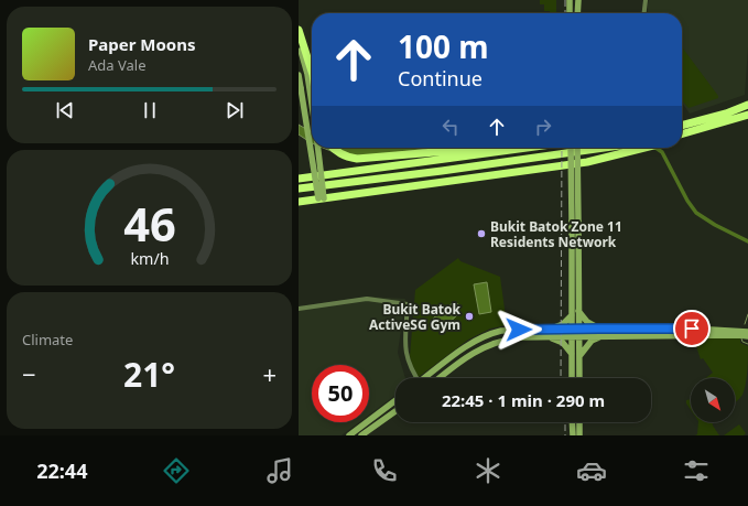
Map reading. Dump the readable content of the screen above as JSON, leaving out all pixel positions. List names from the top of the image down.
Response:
{
  "places": ["Bukit Batok Zone 11 Residents Network", "Bukit Batok ActiveSG Gym"],
  "north": "bottom right",
  "page": {
    "turn": ["100 m", "Continue"],
    "song": ["Paper Moons", "Ada Vale"],
    "tile": "Climate",
    "heat": ["−", "21°", "+"],
    "limit": "50",
    "trip": "22:45 · 1 min · 290 m",
    "tabs": "22:44",
    "gauge": ["46", "km/h"]
  }
}
